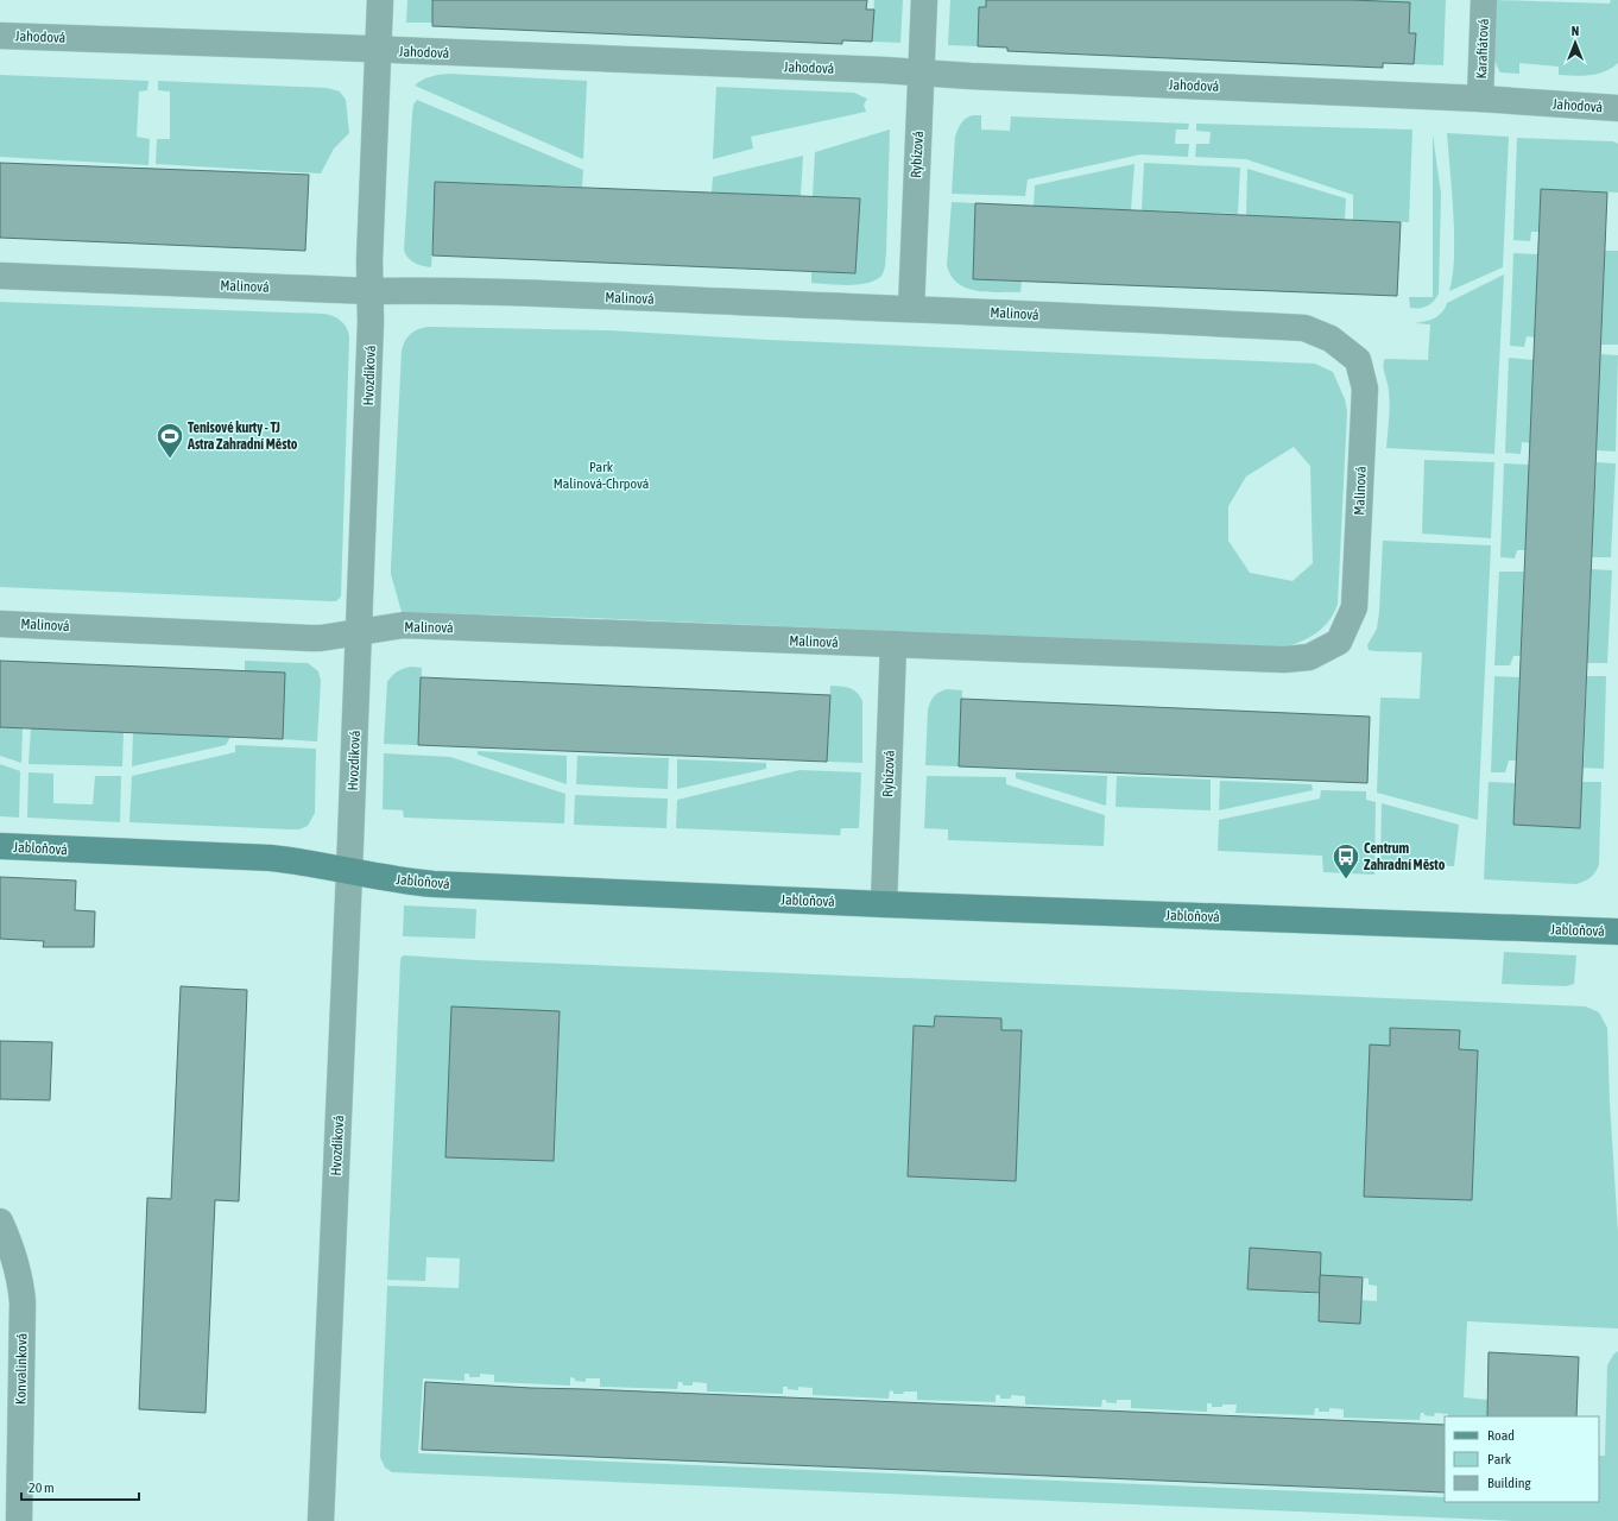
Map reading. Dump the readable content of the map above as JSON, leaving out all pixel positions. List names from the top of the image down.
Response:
{
  "streets": {
    "street": [
      "Jahodová",
      "Karafiátová",
      "Rybízová",
      "Malinová",
      "Hvozdíková",
      "Jabloňová",
      "Konvalinková"
    ]
  },
  "crossings": [
    ["Jahodová", "Karafiátová"],
    ["Jahodová", "Rybízová"],
    ["Jahodová", "Hvozdíková"],
    ["Rybízová", "Malinová"],
    ["Rybízová", "Jabloňová"],
    ["Malinová", "Hvozdíková"],
    ["Hvozdíková", "Jabloňová"]
  ],
  "parks": ["Park Malinová-Chrpová"],
  "places": {
    "sports": ["Tenisové kurty - TJ Astra Zahradní Město"],
    "bus stop": ["Centrum Zahradní Město"]
  },
  "legend": ["Road", "Park", "Building"],
  "scale_bar": "20 m",
  "north": "top"
}
